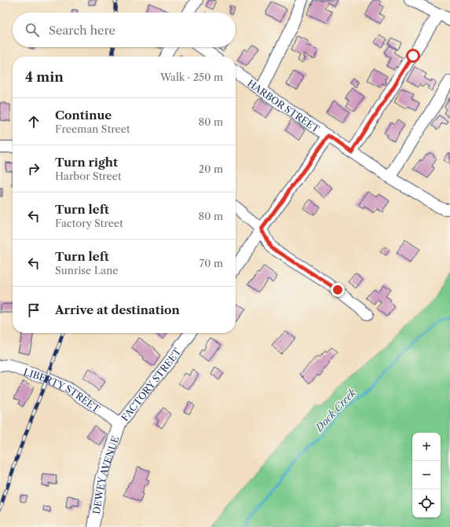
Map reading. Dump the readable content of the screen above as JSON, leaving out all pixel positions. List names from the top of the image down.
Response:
{
  "streets": {
    "street": [
      "HARBOR STREET",
      "FACTORY STREET",
      "LIBERTY STREET",
      "DEWEY AVENUE"
    ]
  },
  "crossings": [
    ["FACTORY STREET", "LIBERTY STREET"],
    ["FACTORY STREET", "DEWEY AVENUE"],
    ["LIBERTY STREET", "DEWEY AVENUE"]
  ],
  "water": ["Dock Creek"],
  "page": {
    "search": "Search here",
    "heading": ["4 min", "Walk · 250 m"],
    "list": [
      ["Continue", "Freeman Street", "80 m"],
      ["Turn right", "Harbor Street", "20 m"],
      ["Turn left", "Factory Street", "80 m"],
      ["Turn left", "Sunrise Lane", "70 m"],
      "Arrive at destination"
    ],
    "map_buttons": ["+", "−"]
  }
}
